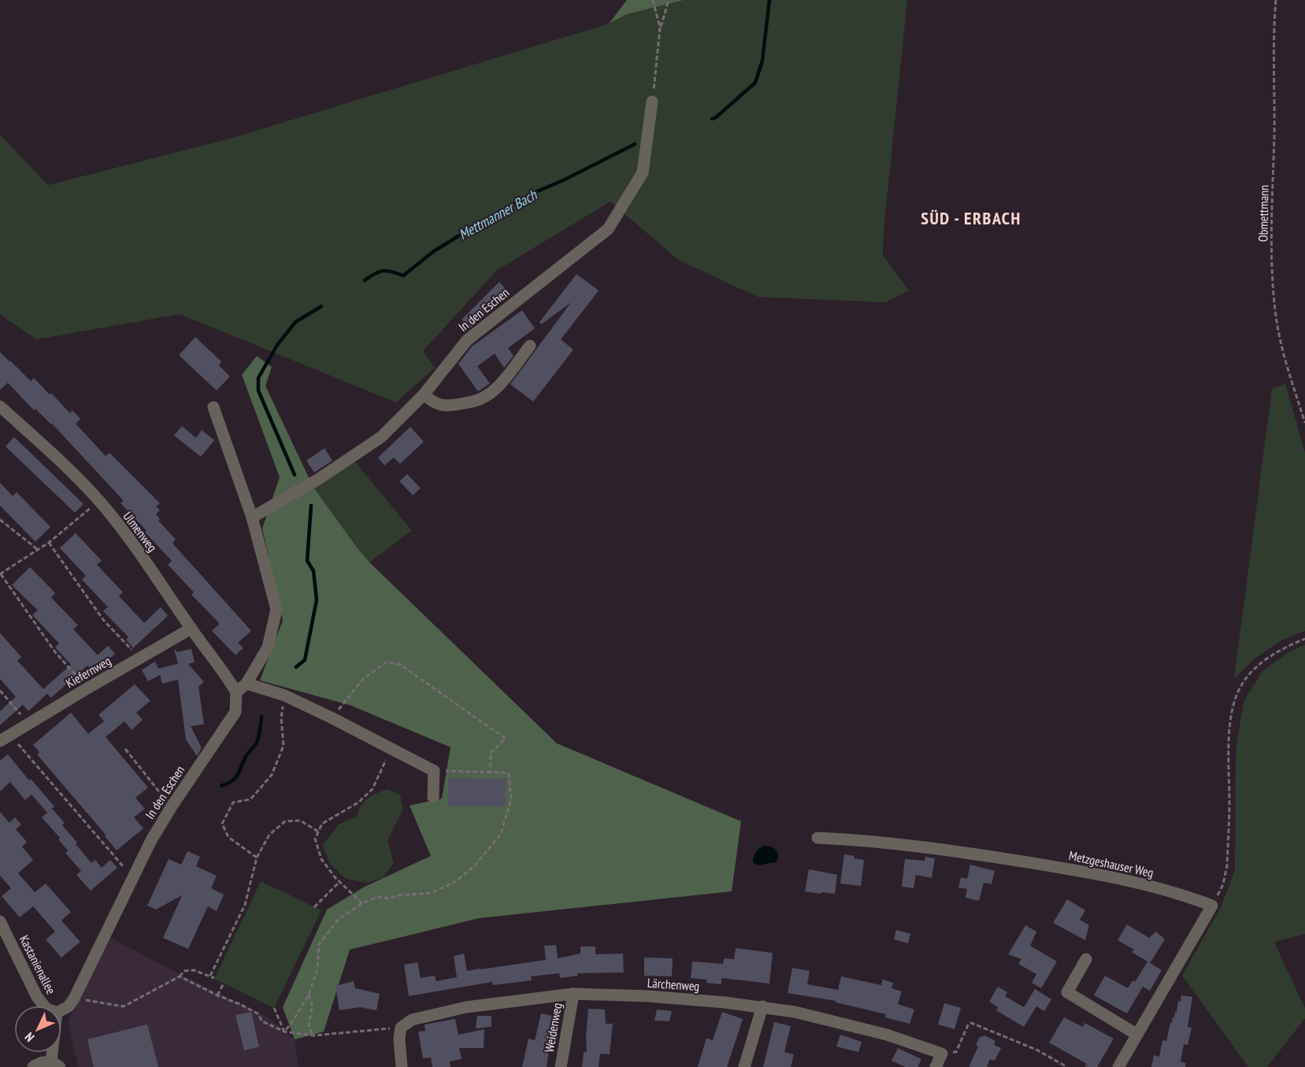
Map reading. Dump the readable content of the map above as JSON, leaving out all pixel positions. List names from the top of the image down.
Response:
{
  "streets": {
    "street": [
      "In den Eschen",
      "Ulmenweg",
      "Kiefernweg",
      "Metzgeshauser Weg",
      "Kastanienallee",
      "Lärchenweg",
      "Weidenweg"
    ],
    "path": ["Obmettmann"]
  },
  "crossings": [
    ["In den Eschen", "Ulmenweg"],
    ["Ulmenweg", "Kiefernweg"],
    ["Lärchenweg", "Weidenweg"]
  ],
  "districts": ["SÜD - ERBACH"],
  "water": ["Mettmanner Bach"],
  "north": "bottom left"
}
